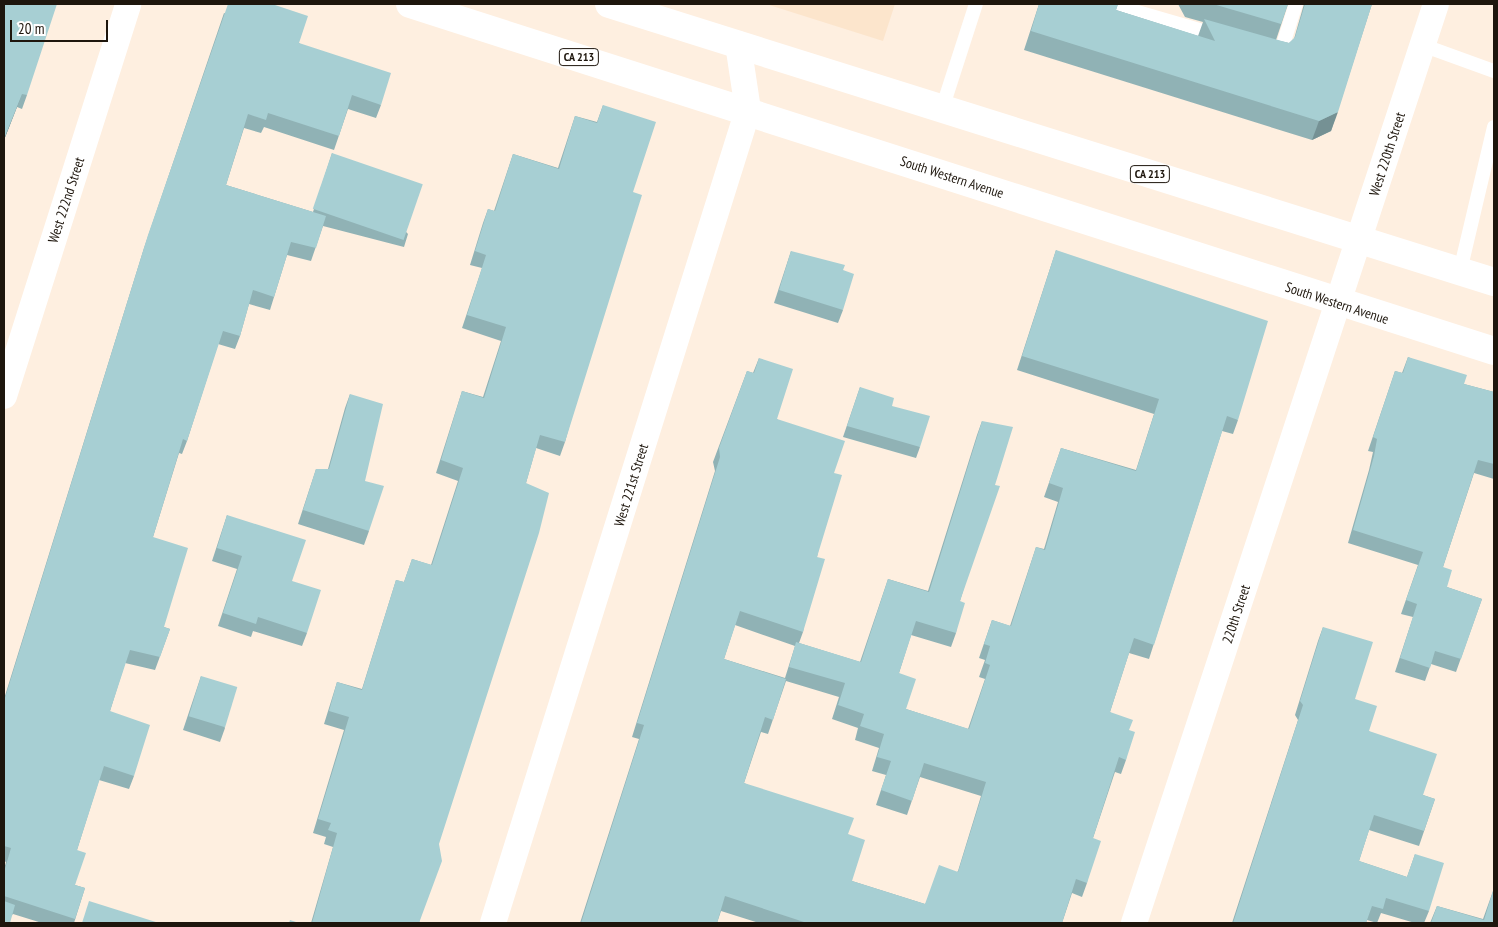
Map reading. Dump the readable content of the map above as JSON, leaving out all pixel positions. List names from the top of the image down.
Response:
{
  "streets": {
    "main road": ["CA 213", "South Western Avenue"],
    "street": [
      "West 220th Street",
      "West 222nd Street",
      "West 221st Street",
      "220th Street"
    ]
  },
  "crossings": [
    ["CA 213", "West 220th Street"],
    ["CA 213", "West 221st Street"],
    ["West 220th Street", "South Western Avenue"],
    ["West 220th Street", "220th Street"],
    ["South Western Avenue", "West 221st Street"],
    ["South Western Avenue", "220th Street"]
  ],
  "scale_bar": "20 m"
}
